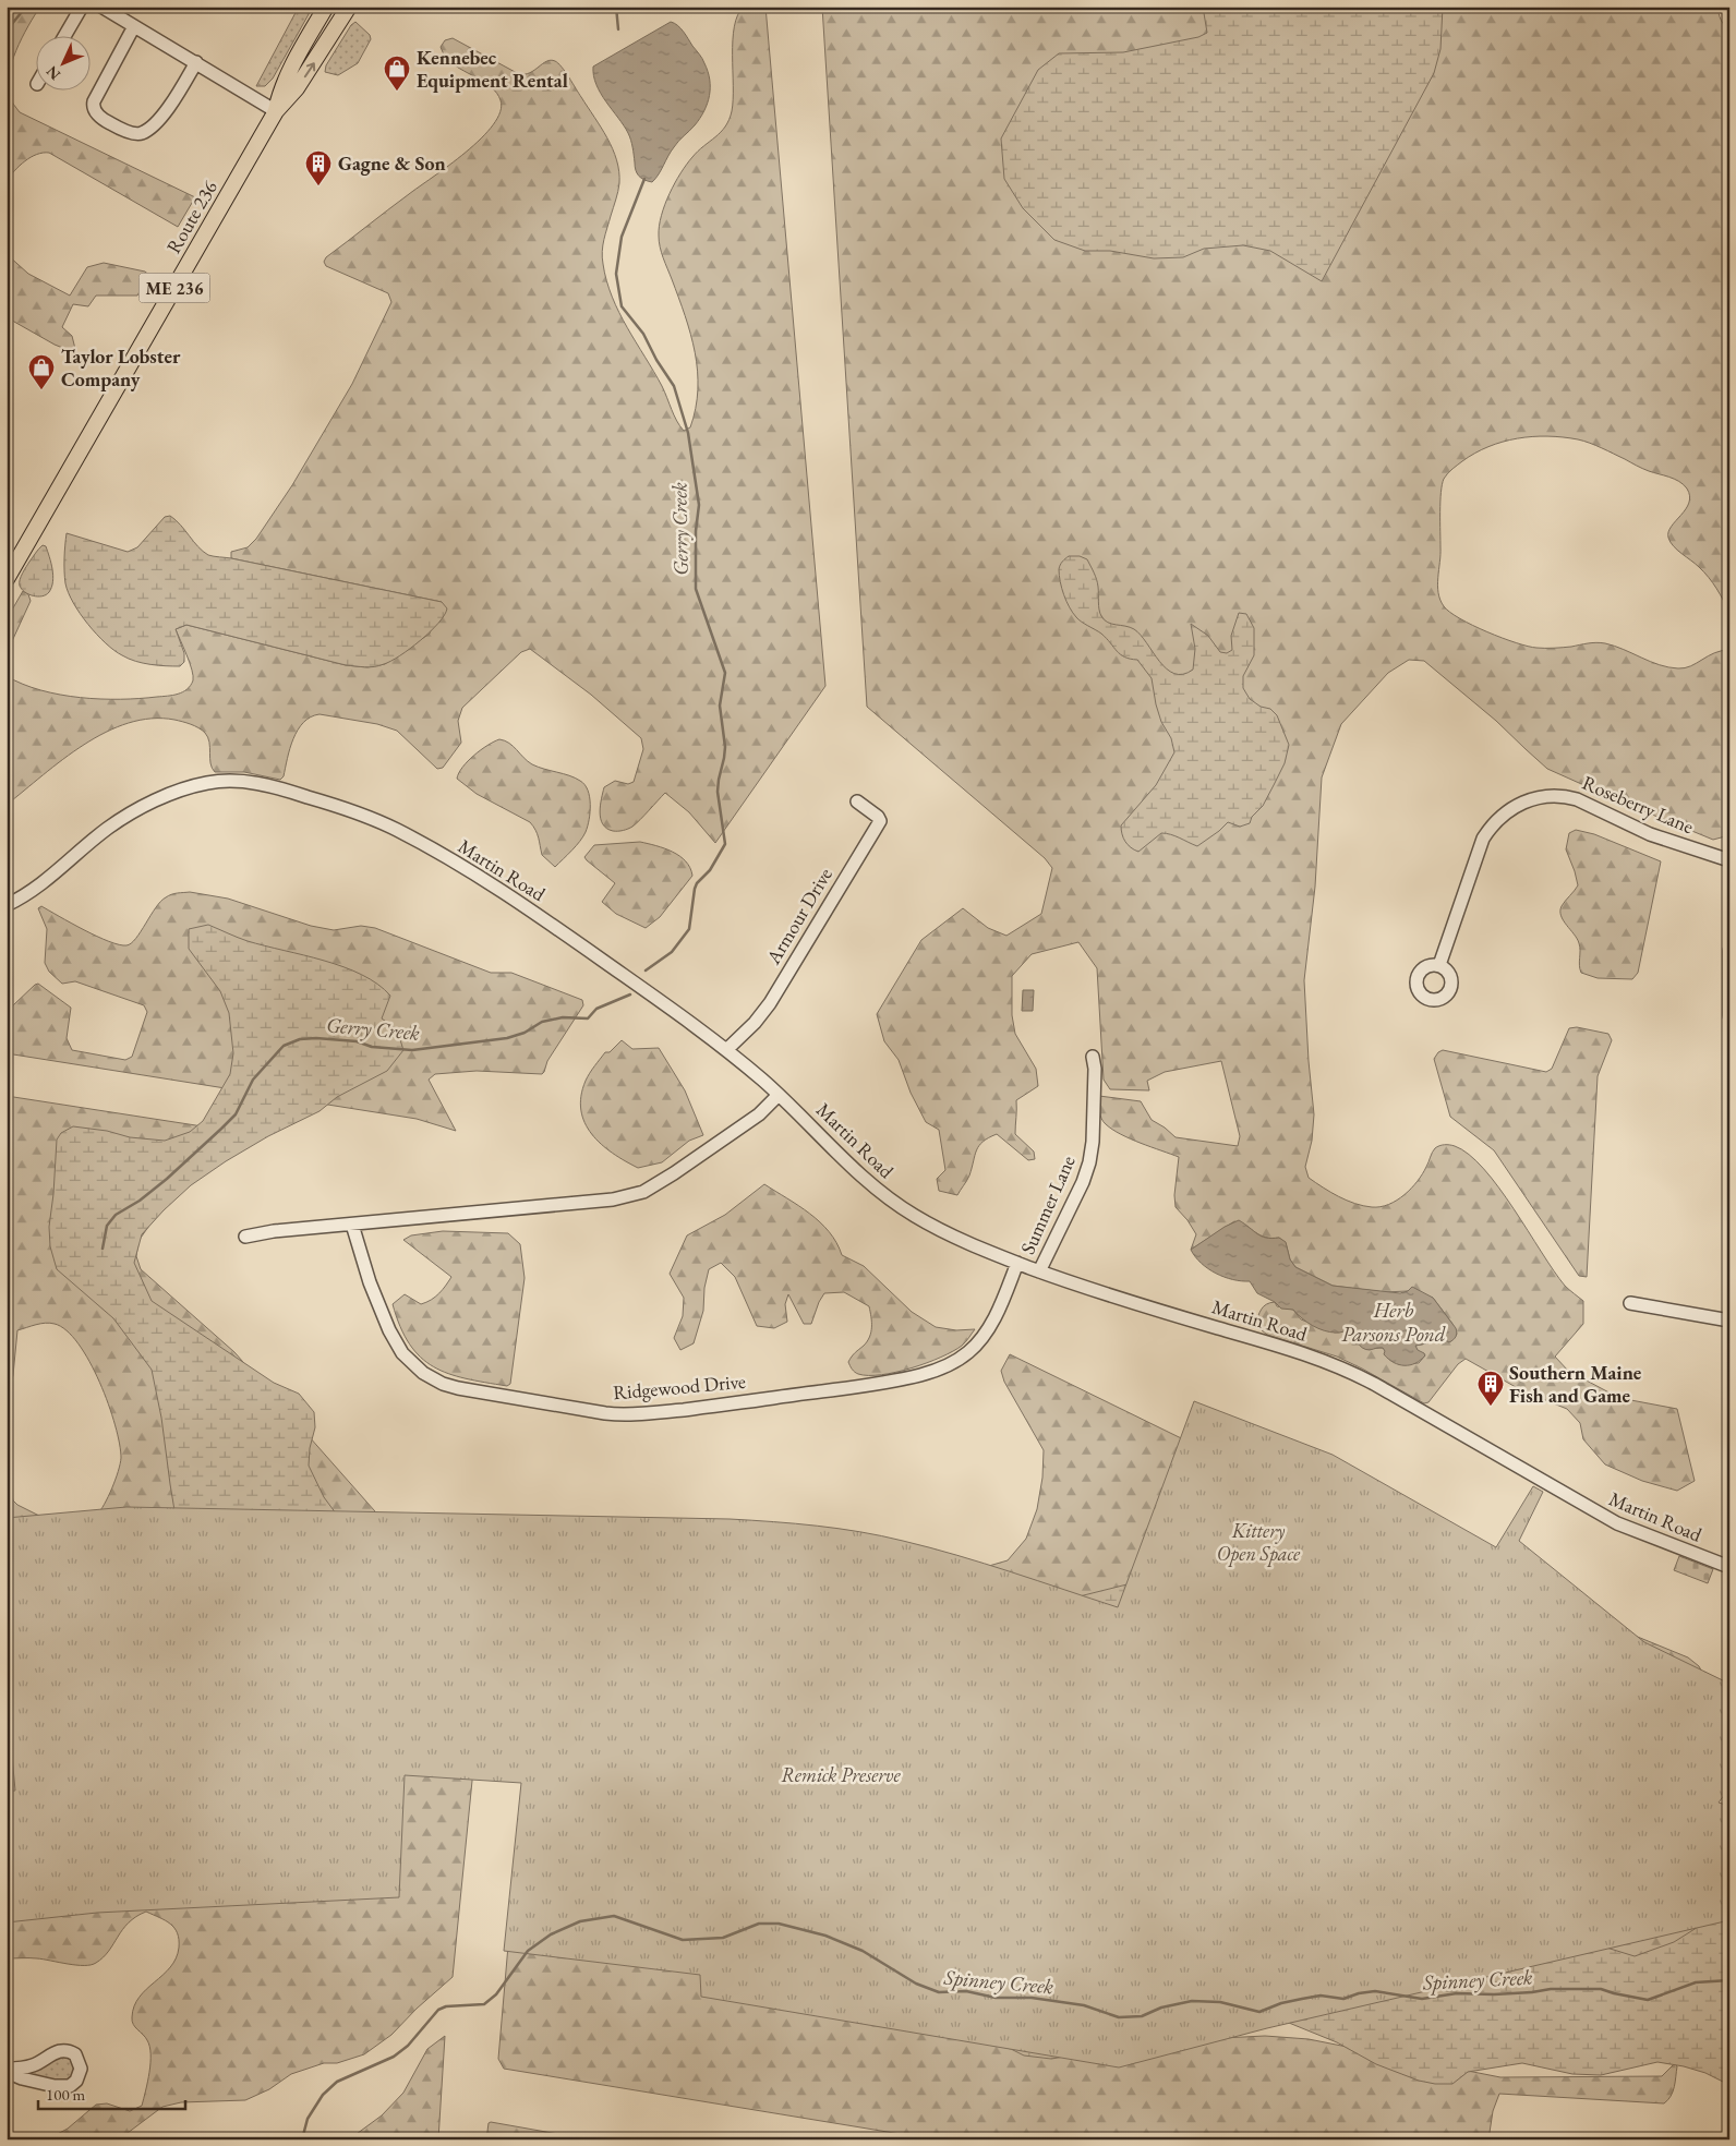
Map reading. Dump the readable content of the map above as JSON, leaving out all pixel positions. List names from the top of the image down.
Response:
{
  "streets": {
    "main road": ["Route 236", "ME 236"],
    "street": [
      "Roseberry Lane",
      "Martin Road",
      "Armour Drive",
      "Summer Lane",
      "Ridgewood Drive"
    ]
  },
  "crossings": [
    ["Martin Road", "Armour Drive"],
    ["Martin Road", "Summer Lane"],
    ["Martin Road", "Ridgewood Drive"]
  ],
  "water": ["Gerry Creek", "Herb Parsons Pond", "Spinney Creek"],
  "parks": ["Kittery Open Space", "Remick Preserve"],
  "places": {
    "shop": ["Kennebec Equipment Rental", "Taylor Lobster Company"],
    "building": ["Gagne & Son", "Southern Maine Fish and Game"]
  },
  "scale_bar": "100 m",
  "north": "bottom left"
}
